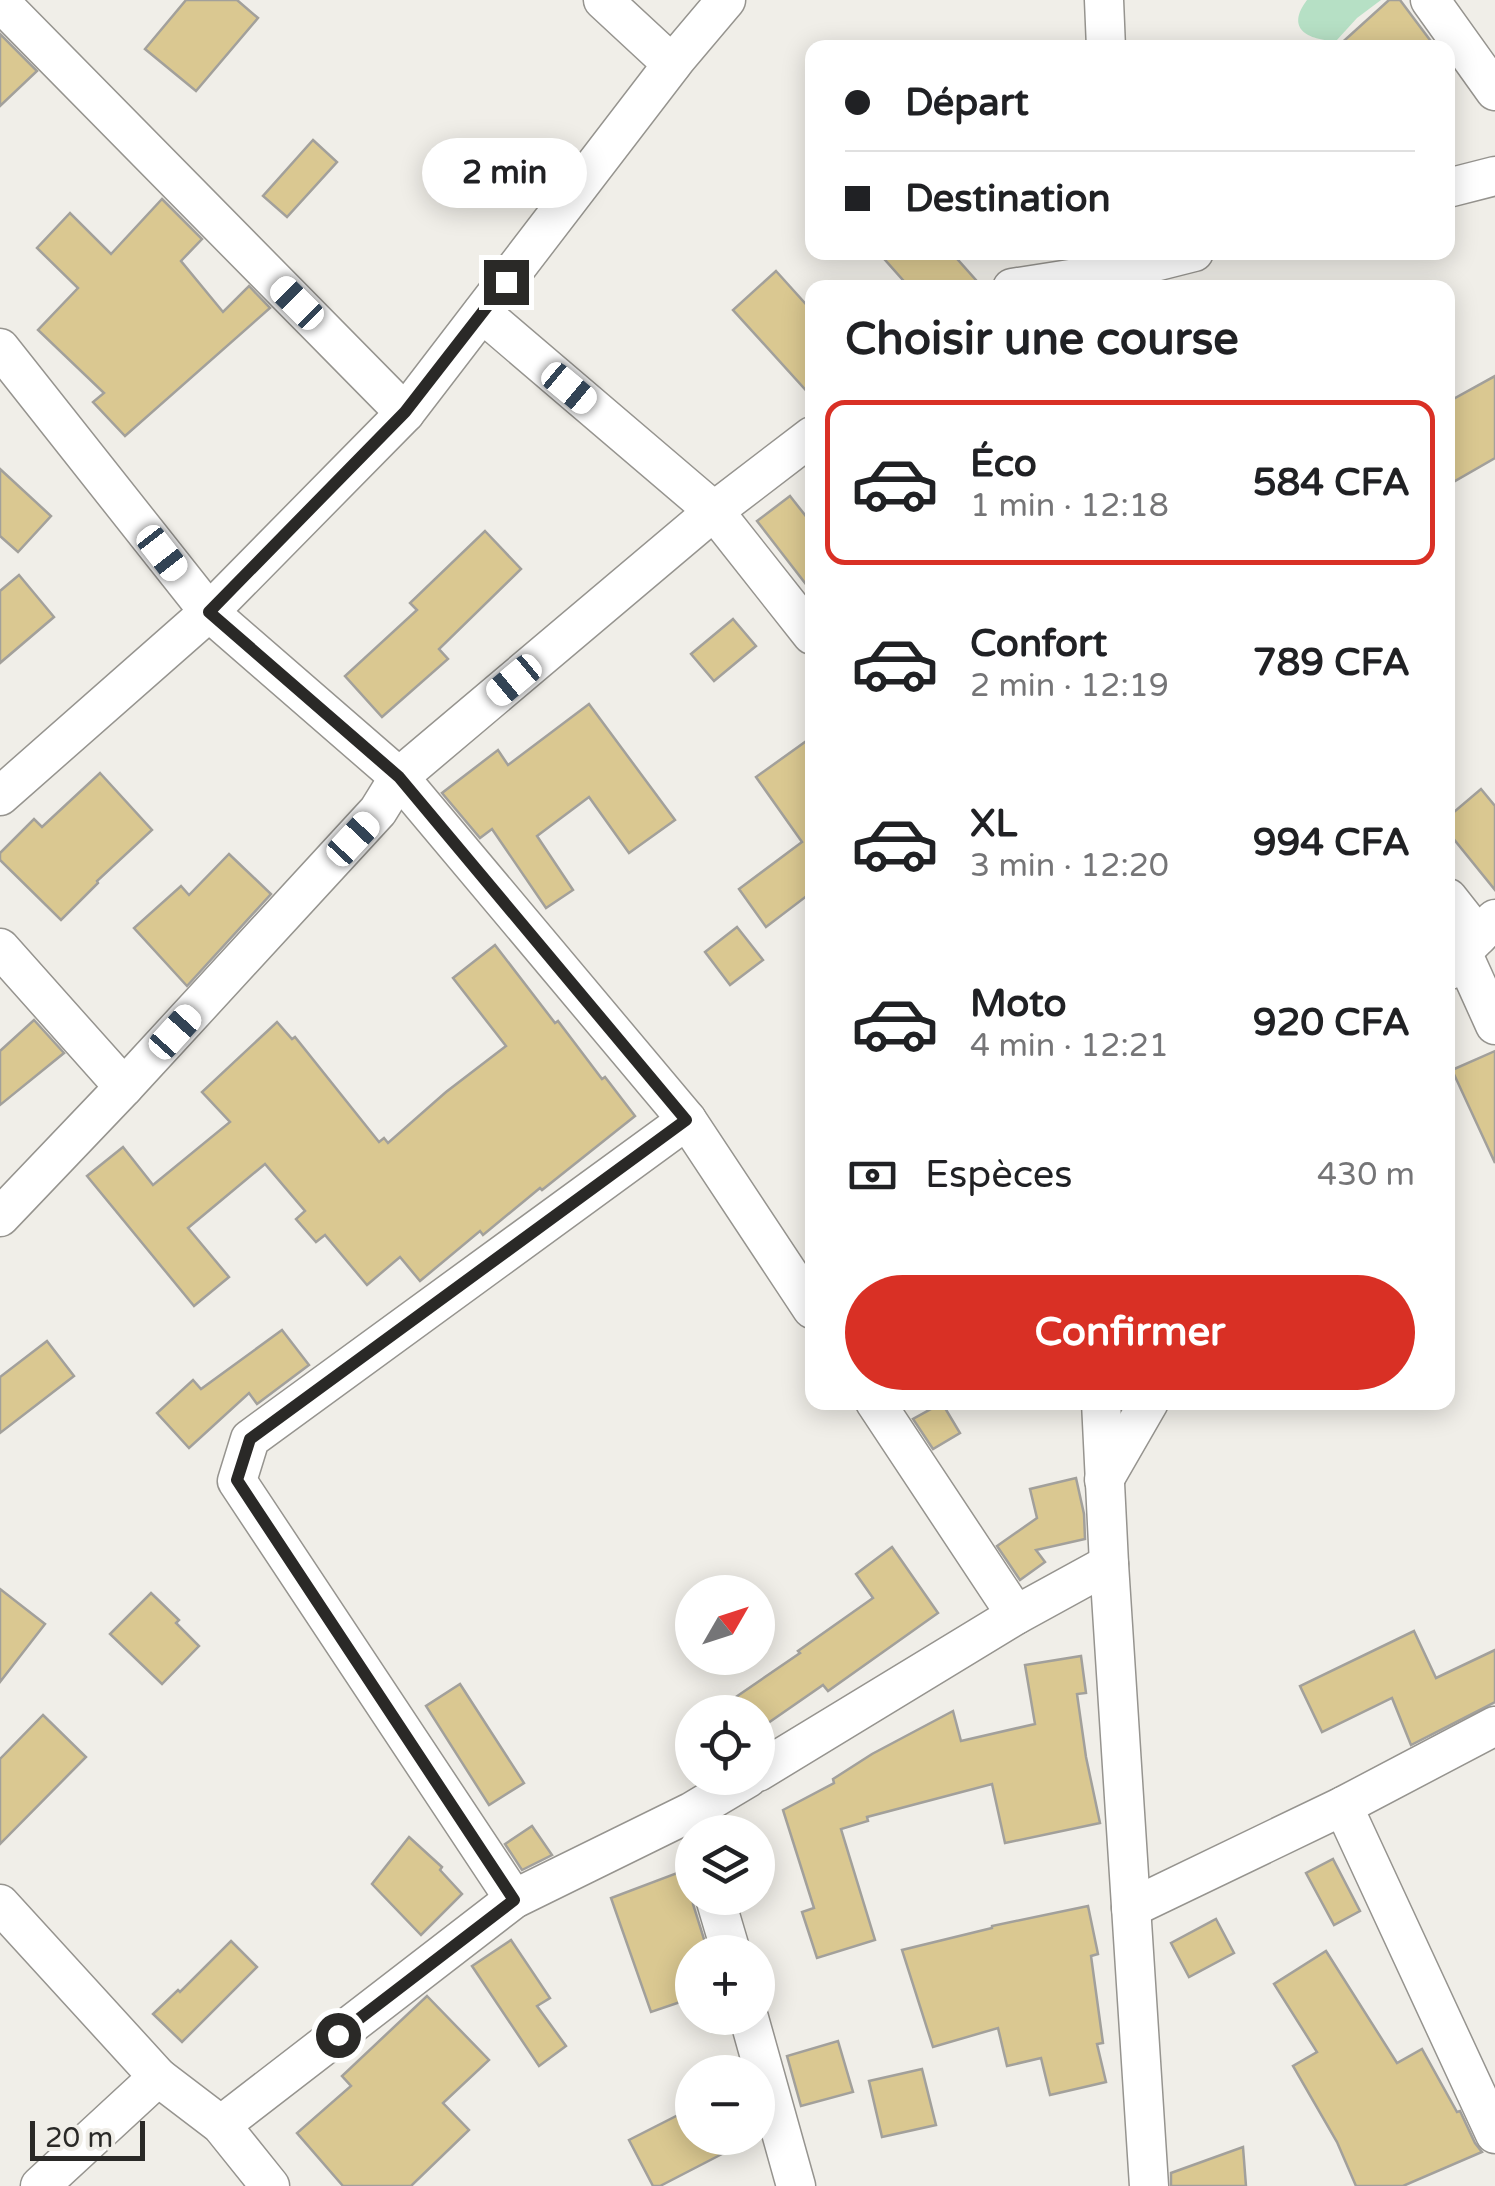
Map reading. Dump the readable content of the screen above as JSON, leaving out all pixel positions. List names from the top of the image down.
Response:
{
  "scale_bar": "20 m",
  "north": "top right",
  "page": {
    "banner": ["Départ", "Destination"],
    "bubble": "2 min",
    "heading": "Choisir une course",
    "list": [
      {
        "name": "Éco",
        "note": "1 min · 12:18",
        "value": "584 CFA"
      },
      {
        "name": "Confort",
        "note": "2 min · 12:19",
        "value": "789 CFA"
      },
      {
        "name": "XL",
        "note": "3 min · 12:20",
        "value": "994 CFA"
      },
      {
        "name": "Moto",
        "note": "4 min · 12:21",
        "value": "920 CFA"
      }
    ],
    "pay": ["Espèces", "430 m"],
    "buttons": "Confirmer",
    "map_buttons": ["+", "−"],
    "scale": "20 m"
  }
}
